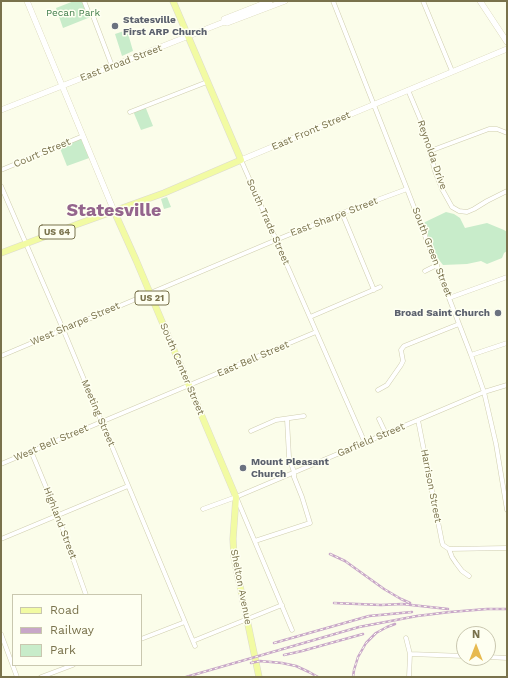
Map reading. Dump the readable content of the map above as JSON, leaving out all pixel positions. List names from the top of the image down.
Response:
{
  "streets": {
    "main road": [
      "East Front Street",
      "South Trade Street",
      "US 64",
      "US 21",
      "South Center Street",
      "Shelton Avenue"
    ],
    "street": [
      "East Broad Street",
      "Court Street",
      "Reynolda Drive",
      "East Sharpe Street",
      "South Green Street",
      "West Sharpe Street",
      "East Bell Street",
      "Meeting Street",
      "Garfield Street",
      "West Bell Street",
      "Harrison Street",
      "Highland Street"
    ]
  },
  "crossings": [
    ["East Broad Street", "South Trade Street"],
    ["East Broad Street", "South Center Street"],
    ["East Front Street", "Reynolda Drive"],
    ["East Front Street", "South Trade Street"],
    ["East Front Street", "US 64"],
    ["East Front Street", "South Green Street"],
    ["East Front Street", "South Center Street"],
    ["Court Street", "South Center Street"],
    ["East Sharpe Street", "South Trade Street"],
    ["East Sharpe Street", "South Green Street"],
    ["East Sharpe Street", "West Sharpe Street"],
    ["East Sharpe Street", "South Center Street"],
    ["South Trade Street", "East Bell Street"],
    ["South Trade Street", "Garfield Street"],
    ["US 64", "South Center Street"],
    ["US 64", "Meeting Street"],
    ["South Green Street", "Garfield Street"],
    ["West Sharpe Street", "South Center Street"],
    ["West Sharpe Street", "Meeting Street"],
    ["East Bell Street", "South Center Street"],
    ["East Bell Street", "West Bell Street"],
    ["South Center Street", "Garfield Street"],
    ["South Center Street", "West Bell Street"],
    ["South Center Street", "Shelton Avenue"],
    ["Meeting Street", "West Bell Street"],
    ["Garfield Street", "Harrison Street"],
    ["Garfield Street", "Shelton Avenue"],
    ["West Bell Street", "Highland Street"]
  ],
  "districts": ["Statesville"],
  "parks": ["Pecan Park"],
  "places": ["Statesville First ARP Church", "Broad Saint Church", "Mount Pleasant Church"],
  "legend": ["Road", "Railway", "Park"],
  "north": "top"
}
